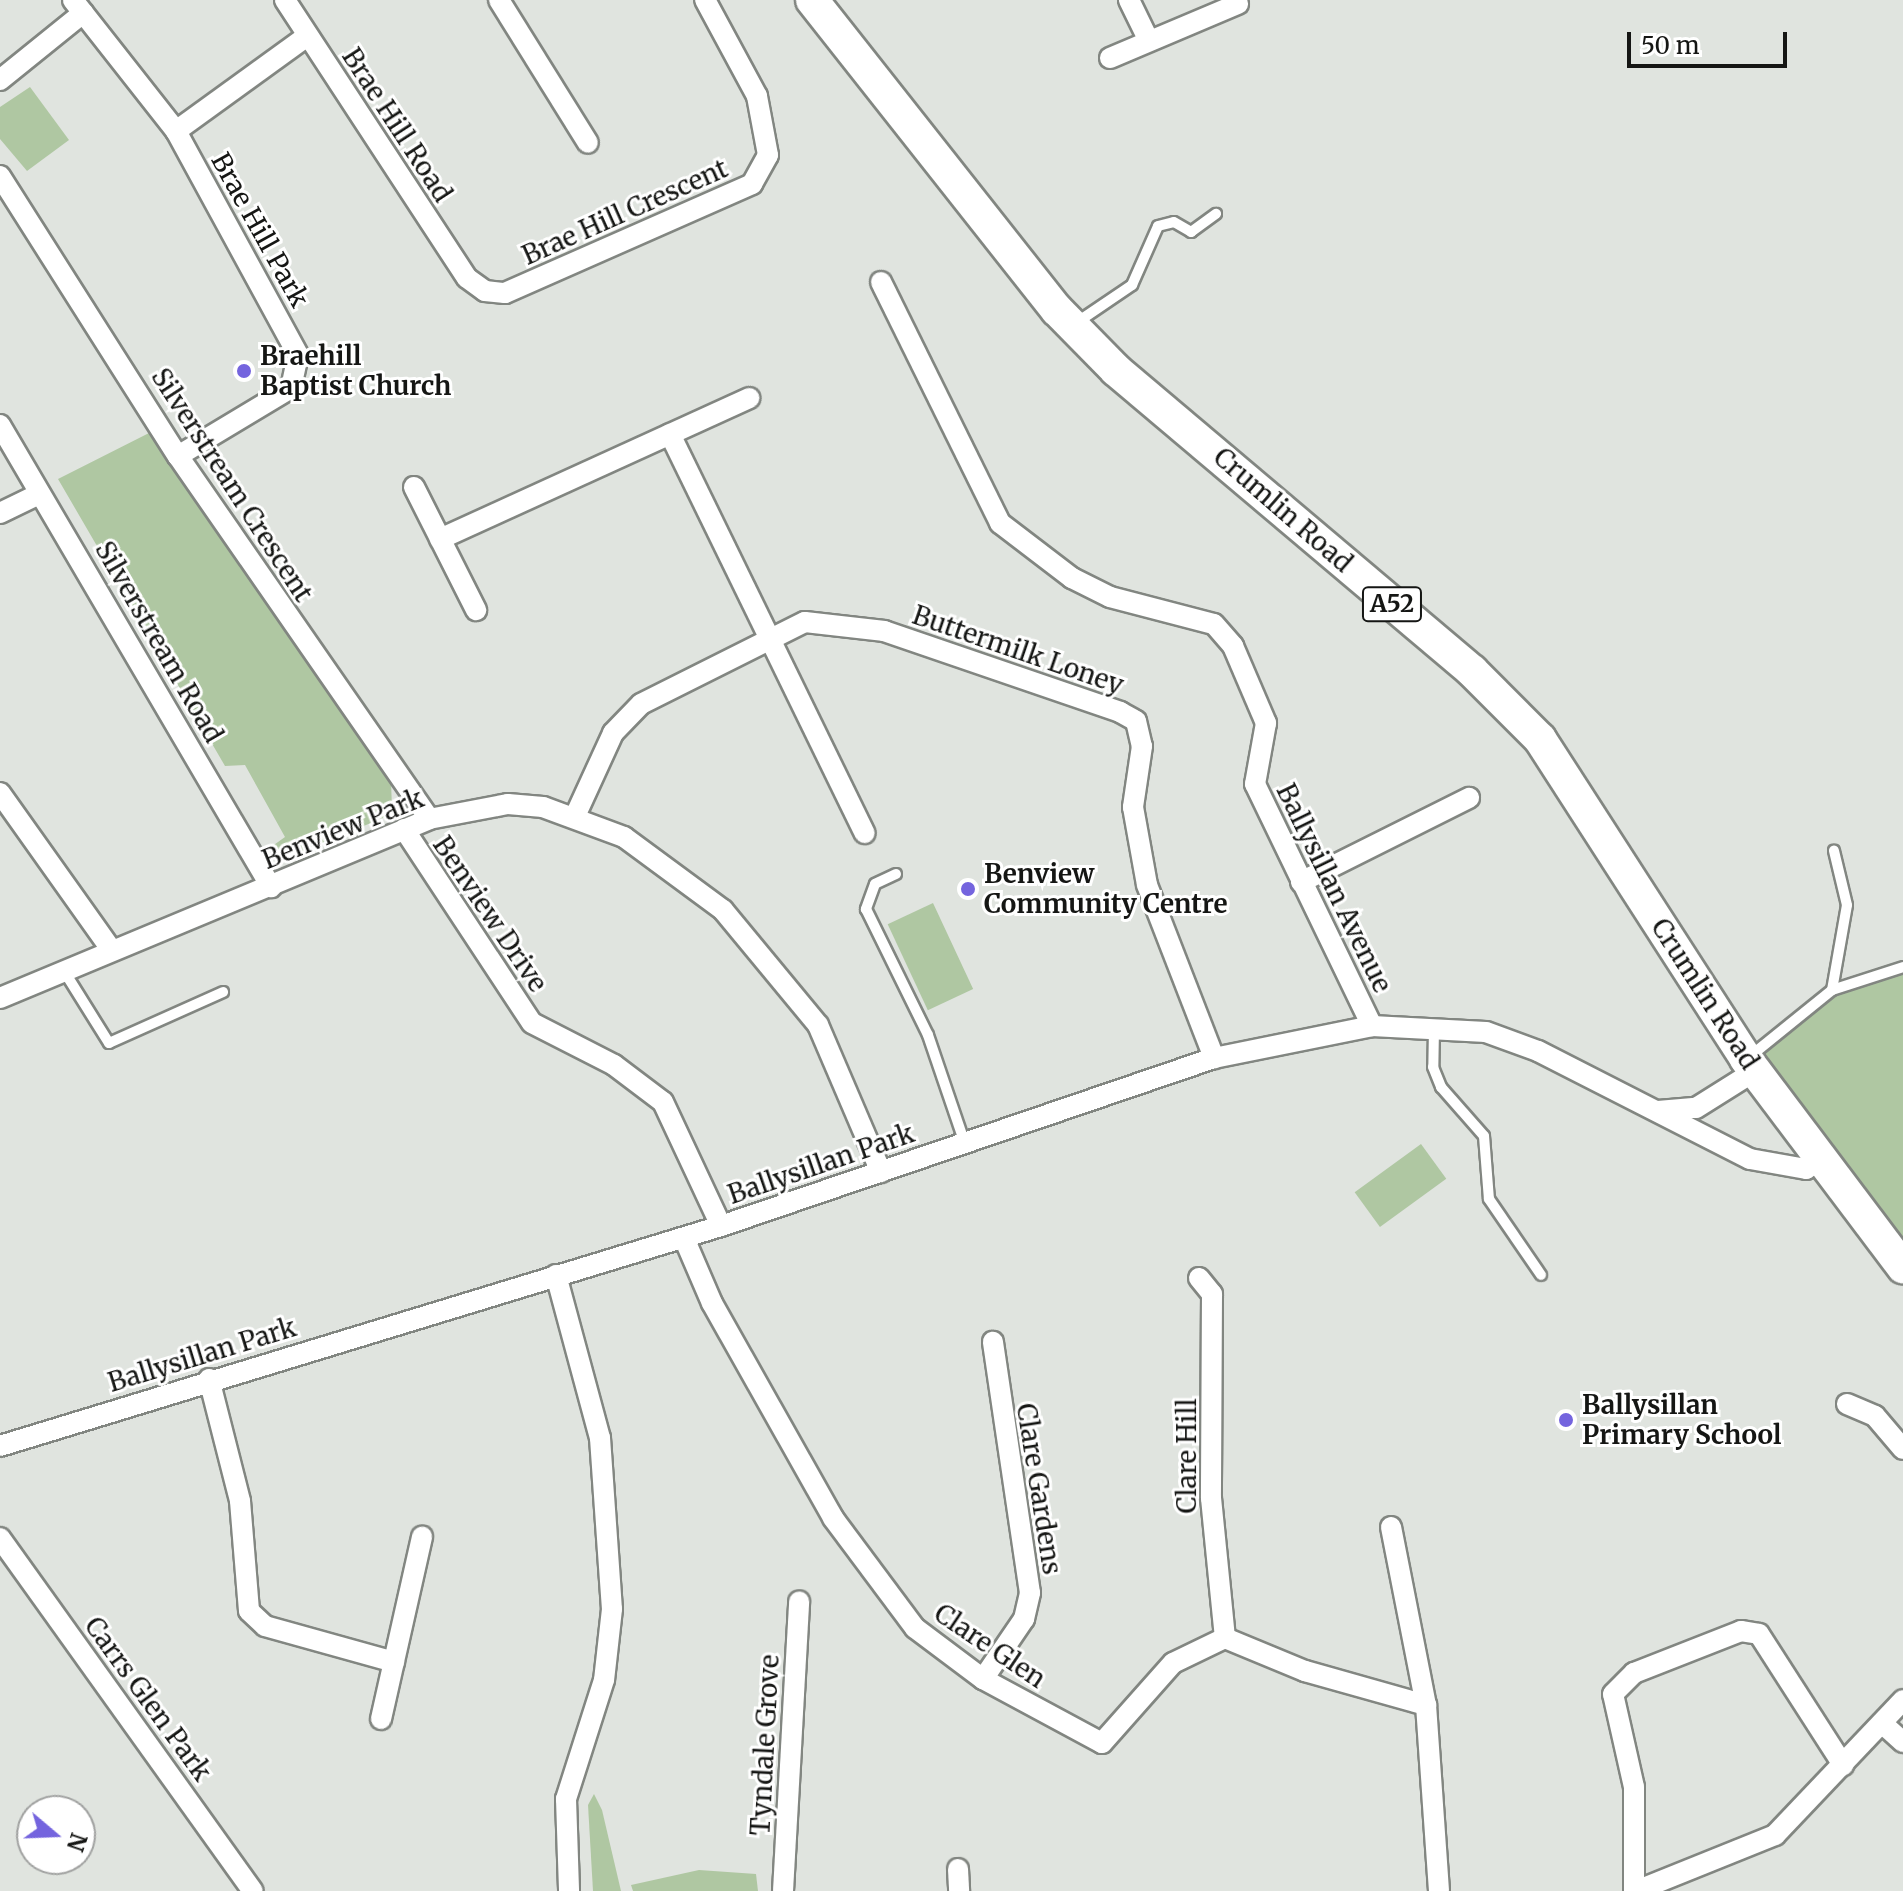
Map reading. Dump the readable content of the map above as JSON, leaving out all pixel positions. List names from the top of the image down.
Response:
{
  "streets": {
    "main road": ["Crumlin Road", "A52"],
    "street": [
      "Brae Hill Road",
      "Brae Hill Crescent",
      "Brae Hill Park",
      "Silverstream Crescent",
      "Silverstream Road",
      "Buttermilk Loney",
      "Benview Park",
      "Ballysillan Avenue",
      "Benview Drive",
      "Ballysillan Park",
      "Clare Hill",
      "Clare Gardens",
      "Clare Glen",
      "Carrs Glen Park",
      "Tyndale Grove"
    ]
  },
  "crossings": [
    ["Brae Hill Road", "Brae Hill Crescent"],
    ["Brae Hill Park", "Silverstream Crescent"],
    ["Silverstream Crescent", "Benview Park"],
    ["Crumlin Road", "Ballysillan Park"],
    ["Silverstream Road", "Benview Park"],
    ["Buttermilk Loney", "Benview Park"],
    ["Buttermilk Loney", "Ballysillan Park"],
    ["Benview Park", "Benview Drive"],
    ["Benview Park", "Ballysillan Park"],
    ["Ballysillan Avenue", "Ballysillan Park"],
    ["Benview Drive", "Ballysillan Park"],
    ["Ballysillan Park", "Clare Glen"],
    ["Clare Hill", "Clare Glen"],
    ["Clare Gardens", "Clare Glen"]
  ],
  "places": ["Braehill Baptist Church", "Benview Community Centre", "Ballysillan Primary School"],
  "scale_bar": "50 m",
  "north": "right"
}
